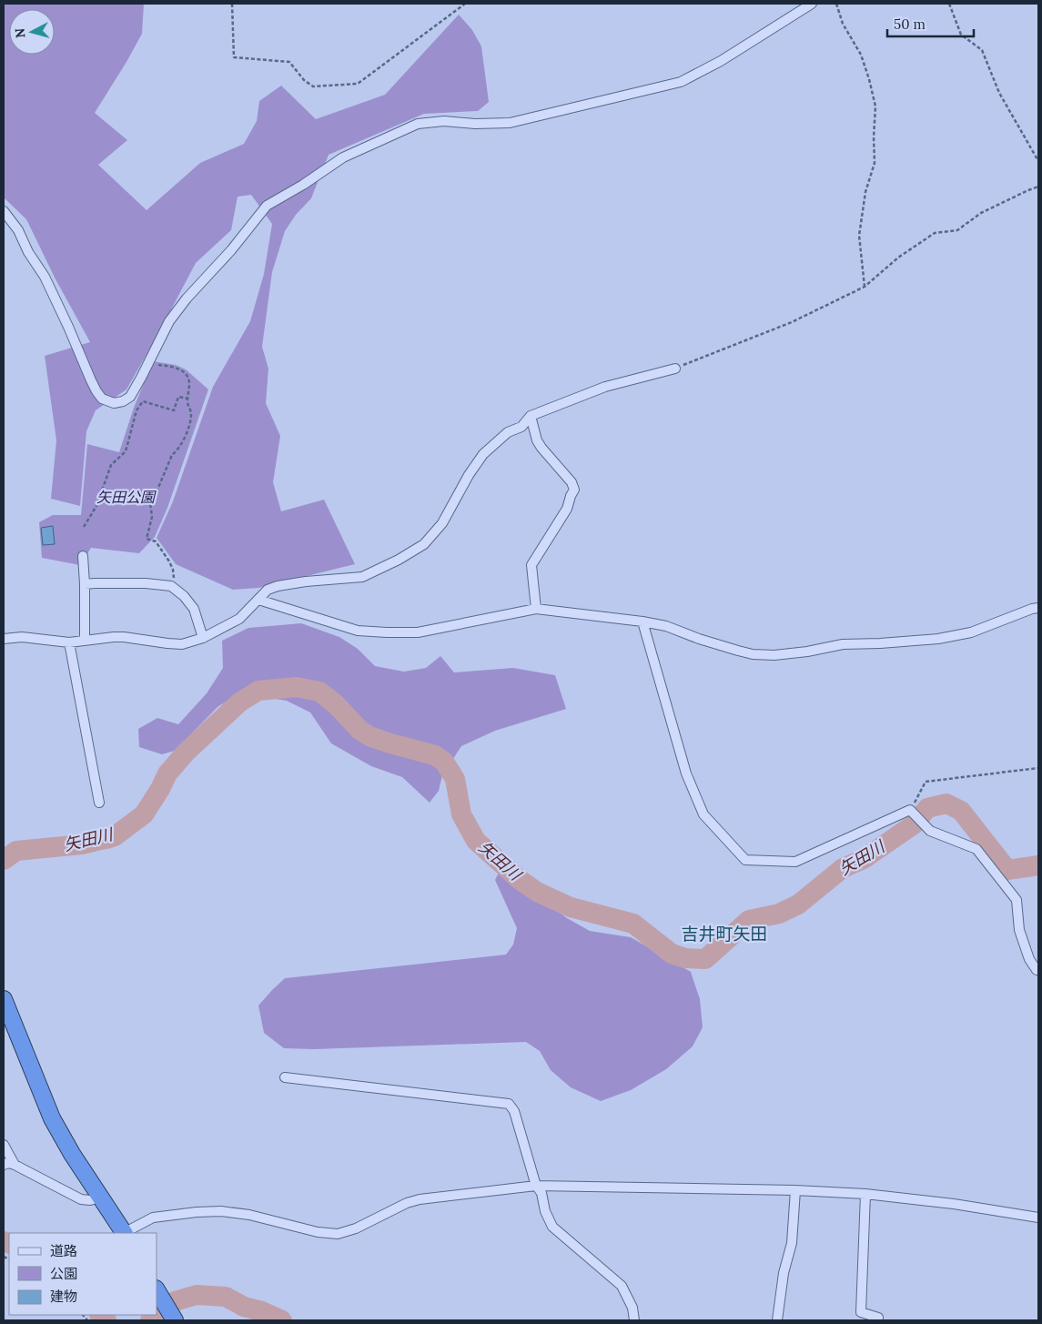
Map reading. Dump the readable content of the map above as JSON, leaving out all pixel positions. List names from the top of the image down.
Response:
{
  "districts": ["吉井町矢田"],
  "water": ["矢田川"],
  "parks": ["矢田公園"],
  "legend": ["道路", "公園", "建物"],
  "scale_bar": "50 m",
  "north": "left"
}
